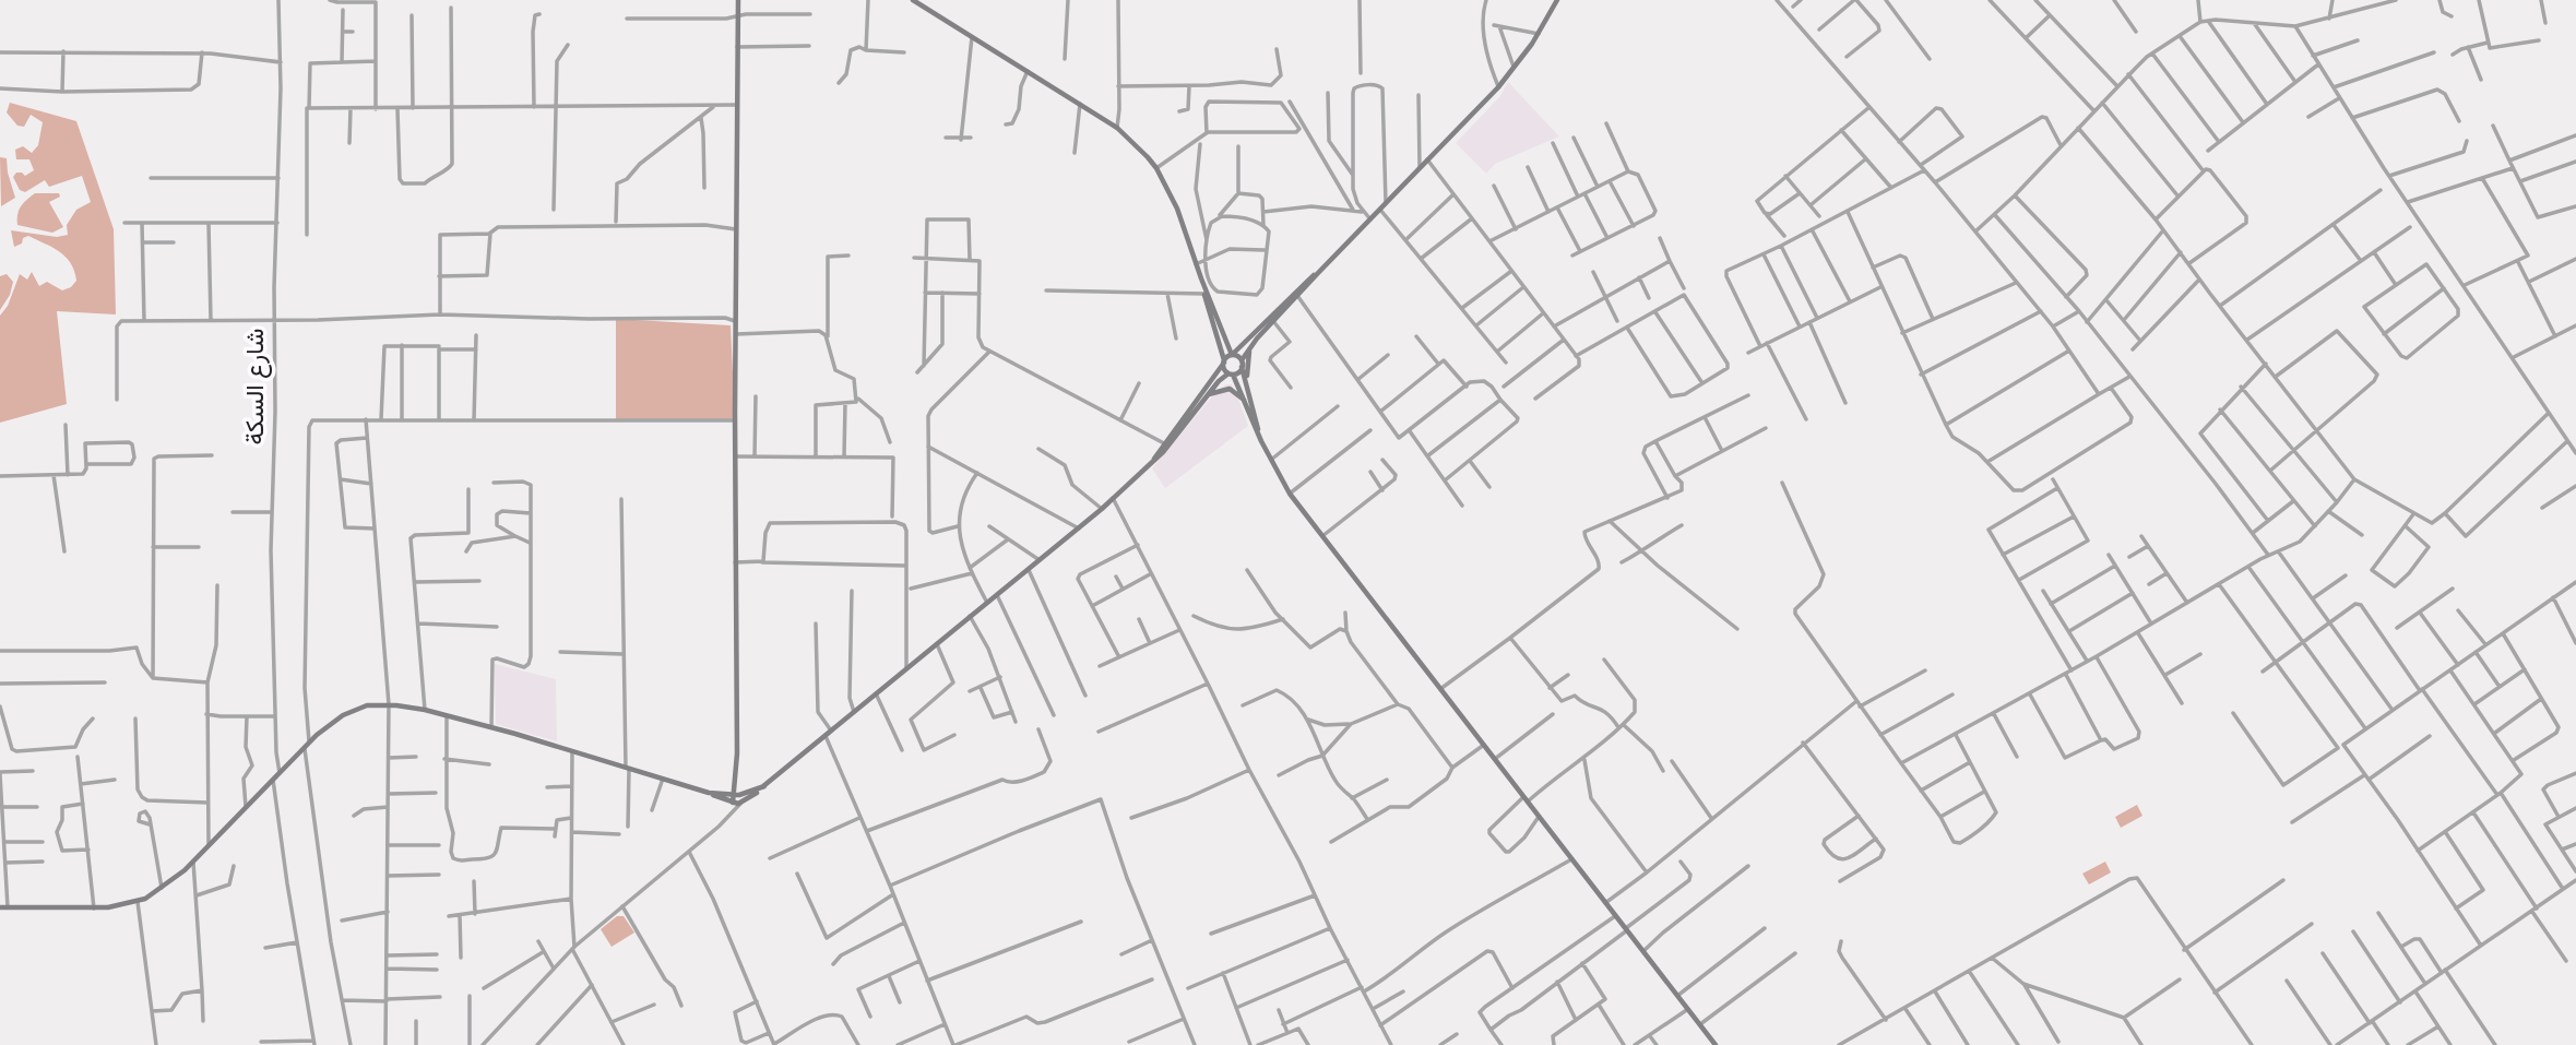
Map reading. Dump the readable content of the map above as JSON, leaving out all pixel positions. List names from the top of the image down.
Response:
{
  "streets": {
    "street": ["شارع السكة"]
  }
}
